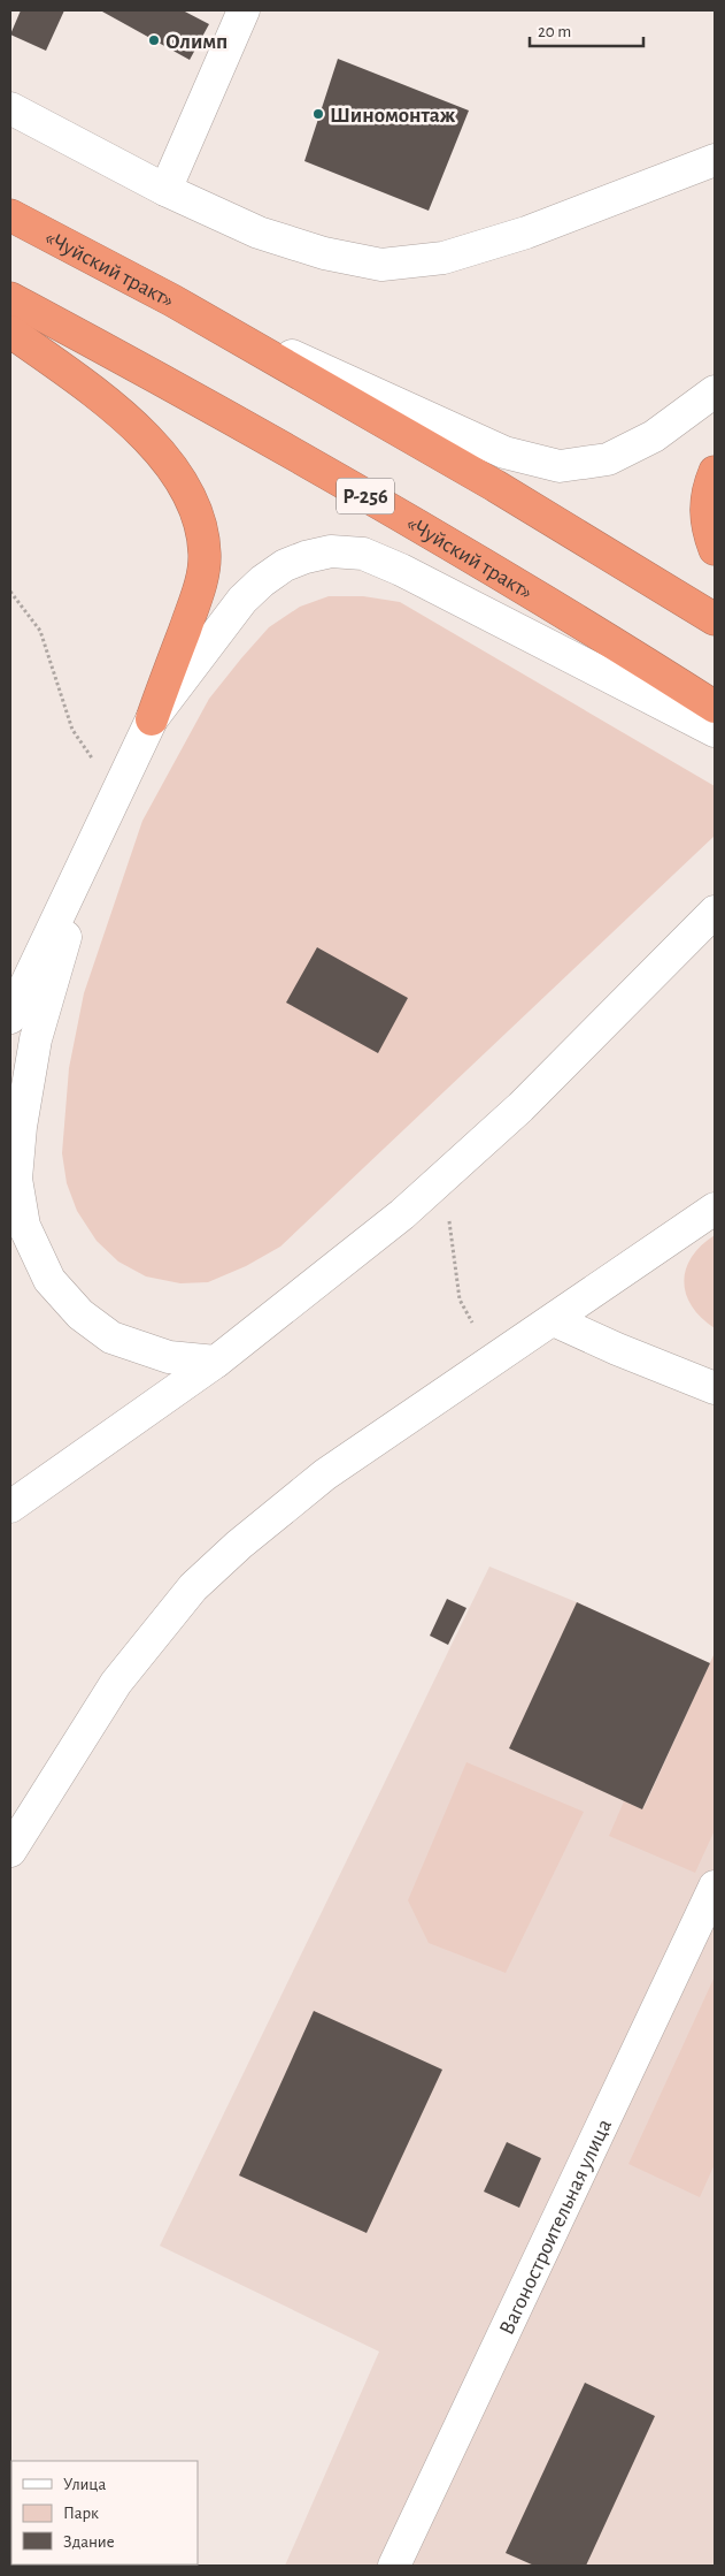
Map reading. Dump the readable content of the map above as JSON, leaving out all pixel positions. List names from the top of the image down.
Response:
{
  "streets": {
    "highway": ["«Чуйский тракт»", "Р-256"],
    "street": ["Вагоностроительная улица"]
  },
  "places": ["Олимп", "Шиномонтаж"],
  "legend": ["Улица", "Парк", "Здание"],
  "scale_bar": "20 m"
}
